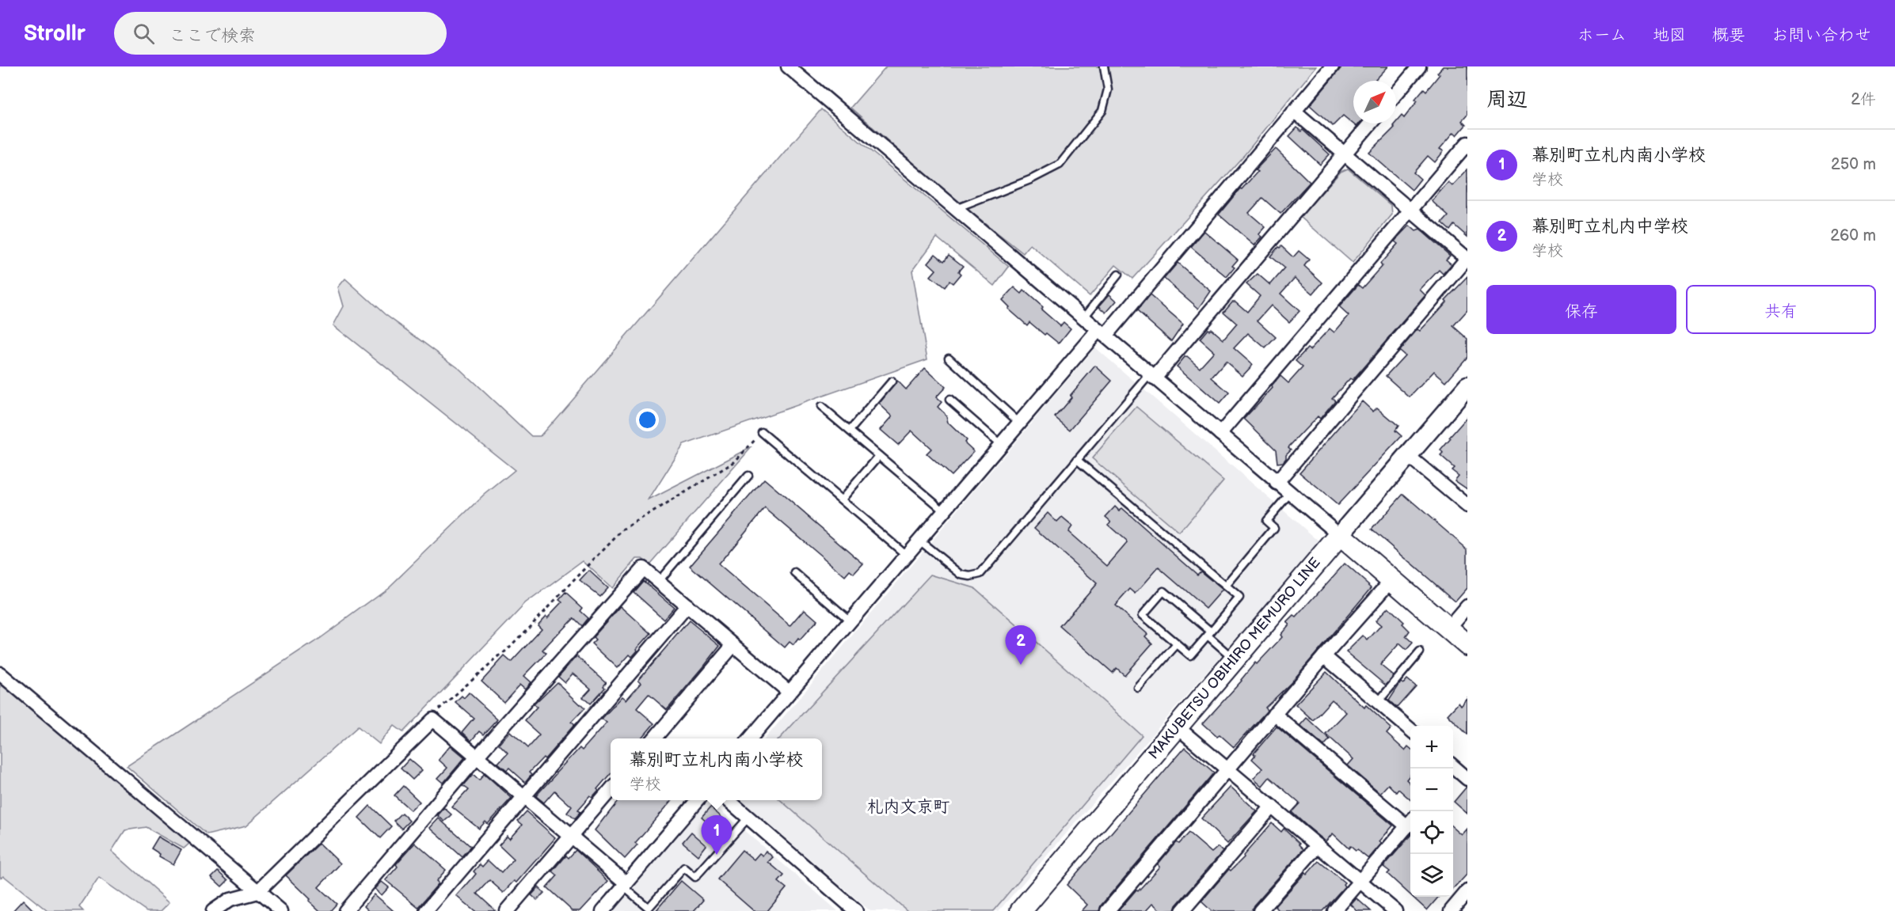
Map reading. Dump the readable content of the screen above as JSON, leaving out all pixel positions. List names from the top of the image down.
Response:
{
  "streets": {
    "main road": ["MAKUBETSU OBIHIRO MEMURO LINE"]
  },
  "districts": ["札内文京町"],
  "north": "top right",
  "page": {
    "header": "Strollr",
    "search": "ここで検索",
    "nav": [
      "ホーム",
      "地図",
      "概要",
      "お問い合わせ"
    ],
    "heading": ["周辺", "2件"],
    "list": [
      {
        "mark": "1",
        "name": "幕別町立札内南小学校",
        "note": "学校",
        "value": "250 m"
      },
      {
        "mark": "2",
        "name": "幕別町立札内中学校",
        "note": "学校",
        "value": "260 m"
      }
    ],
    "buttons": ["保存", "共有"],
    "pins": ["2", "1"],
    "map_buttons": ["+", "−"],
    "popup": ["幕別町立札内南小学校", "学校"]
  }
}
